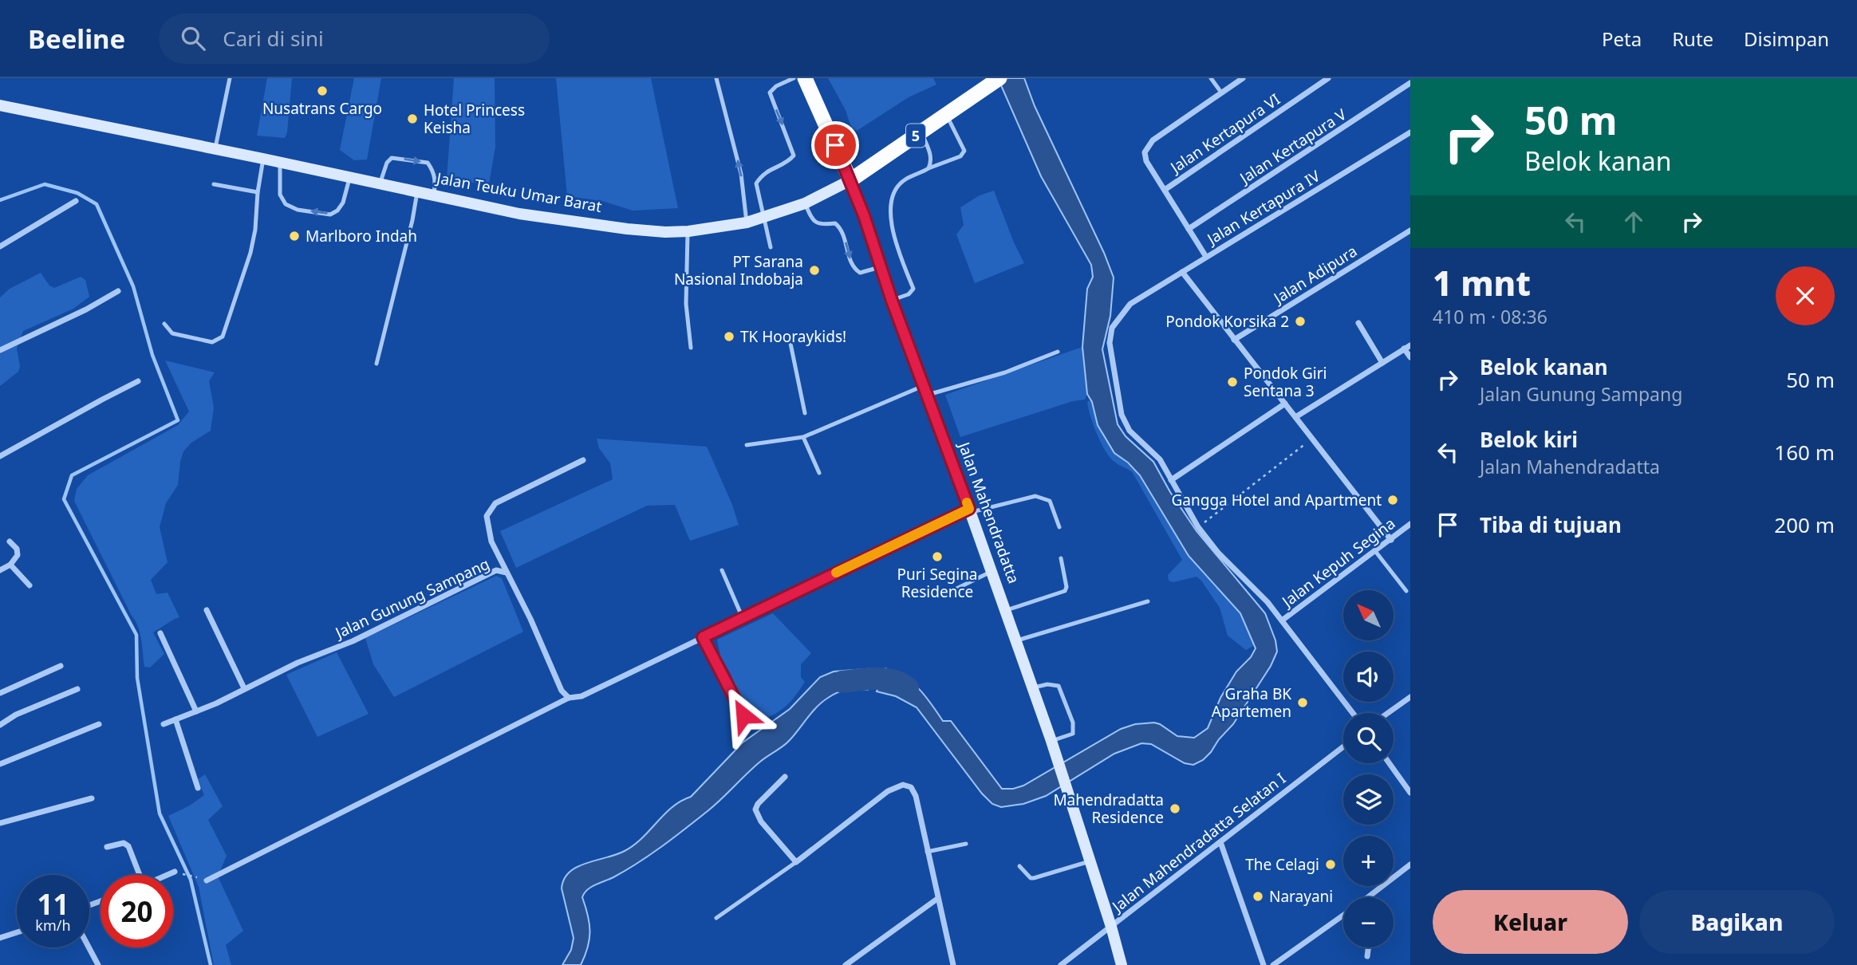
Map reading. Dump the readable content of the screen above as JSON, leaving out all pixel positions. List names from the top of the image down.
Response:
{
  "streets": {
    "highway": ["5", "Jalan Teuku Umar Barat", "Jalan Mahendradatta"],
    "street": [
      "Jalan Kertapura VI",
      "Jalan Kertapura V",
      "Jalan Kertapura IV",
      "Jalan Adipura",
      "Jalan Kepuh Segina",
      "Jalan Gunung Sampang",
      "Jalan Mahendradatta Selatan I"
    ]
  },
  "crossings": [
    ["Jalan Teuku Umar Barat", "Jalan Mahendradatta"],
    ["Jalan Kertapura IV", "Jalan Kepuh Segina"],
    ["Jalan Mahendradatta", "Jalan Mahendradatta Selatan I"]
  ],
  "places": [
    "Nusatrans Cargo",
    "Hotel Princess Keisha",
    "Marlboro Indah",
    "PT Sarana Nasional Indobaja",
    "Pondok Korsika 2",
    "TK Hooraykids!",
    "Pondok Giri Sentana 3",
    "Gangga Hotel and Apartment",
    "Puri Segina Residence",
    "Graha BK Apartemen",
    "Mahendradatta Residence",
    "The Celagi",
    "Narayani"
  ],
  "north": "top left",
  "page": {
    "header": "Beeline",
    "search": "Cari di sini",
    "nav": ["Peta", "Rute", "Disimpan"],
    "turn": ["50 m", "Belok kanan"],
    "heading": ["1 mnt", "410 m · 08:36"],
    "list": [
      {
        "name": "Belok kanan",
        "note": "Jalan Gunung Sampang",
        "value": "50 m"
      },
      {
        "name": "Belok kiri",
        "note": "Jalan Mahendradatta",
        "value": "160 m"
      },
      {
        "name": "Tiba di tujuan",
        "value": "200 m"
      }
    ],
    "map_buttons": ["+", "−"],
    "speed": "11 km/h",
    "limit": "20",
    "buttons": ["Keluar", "Bagikan"]
  }
}
